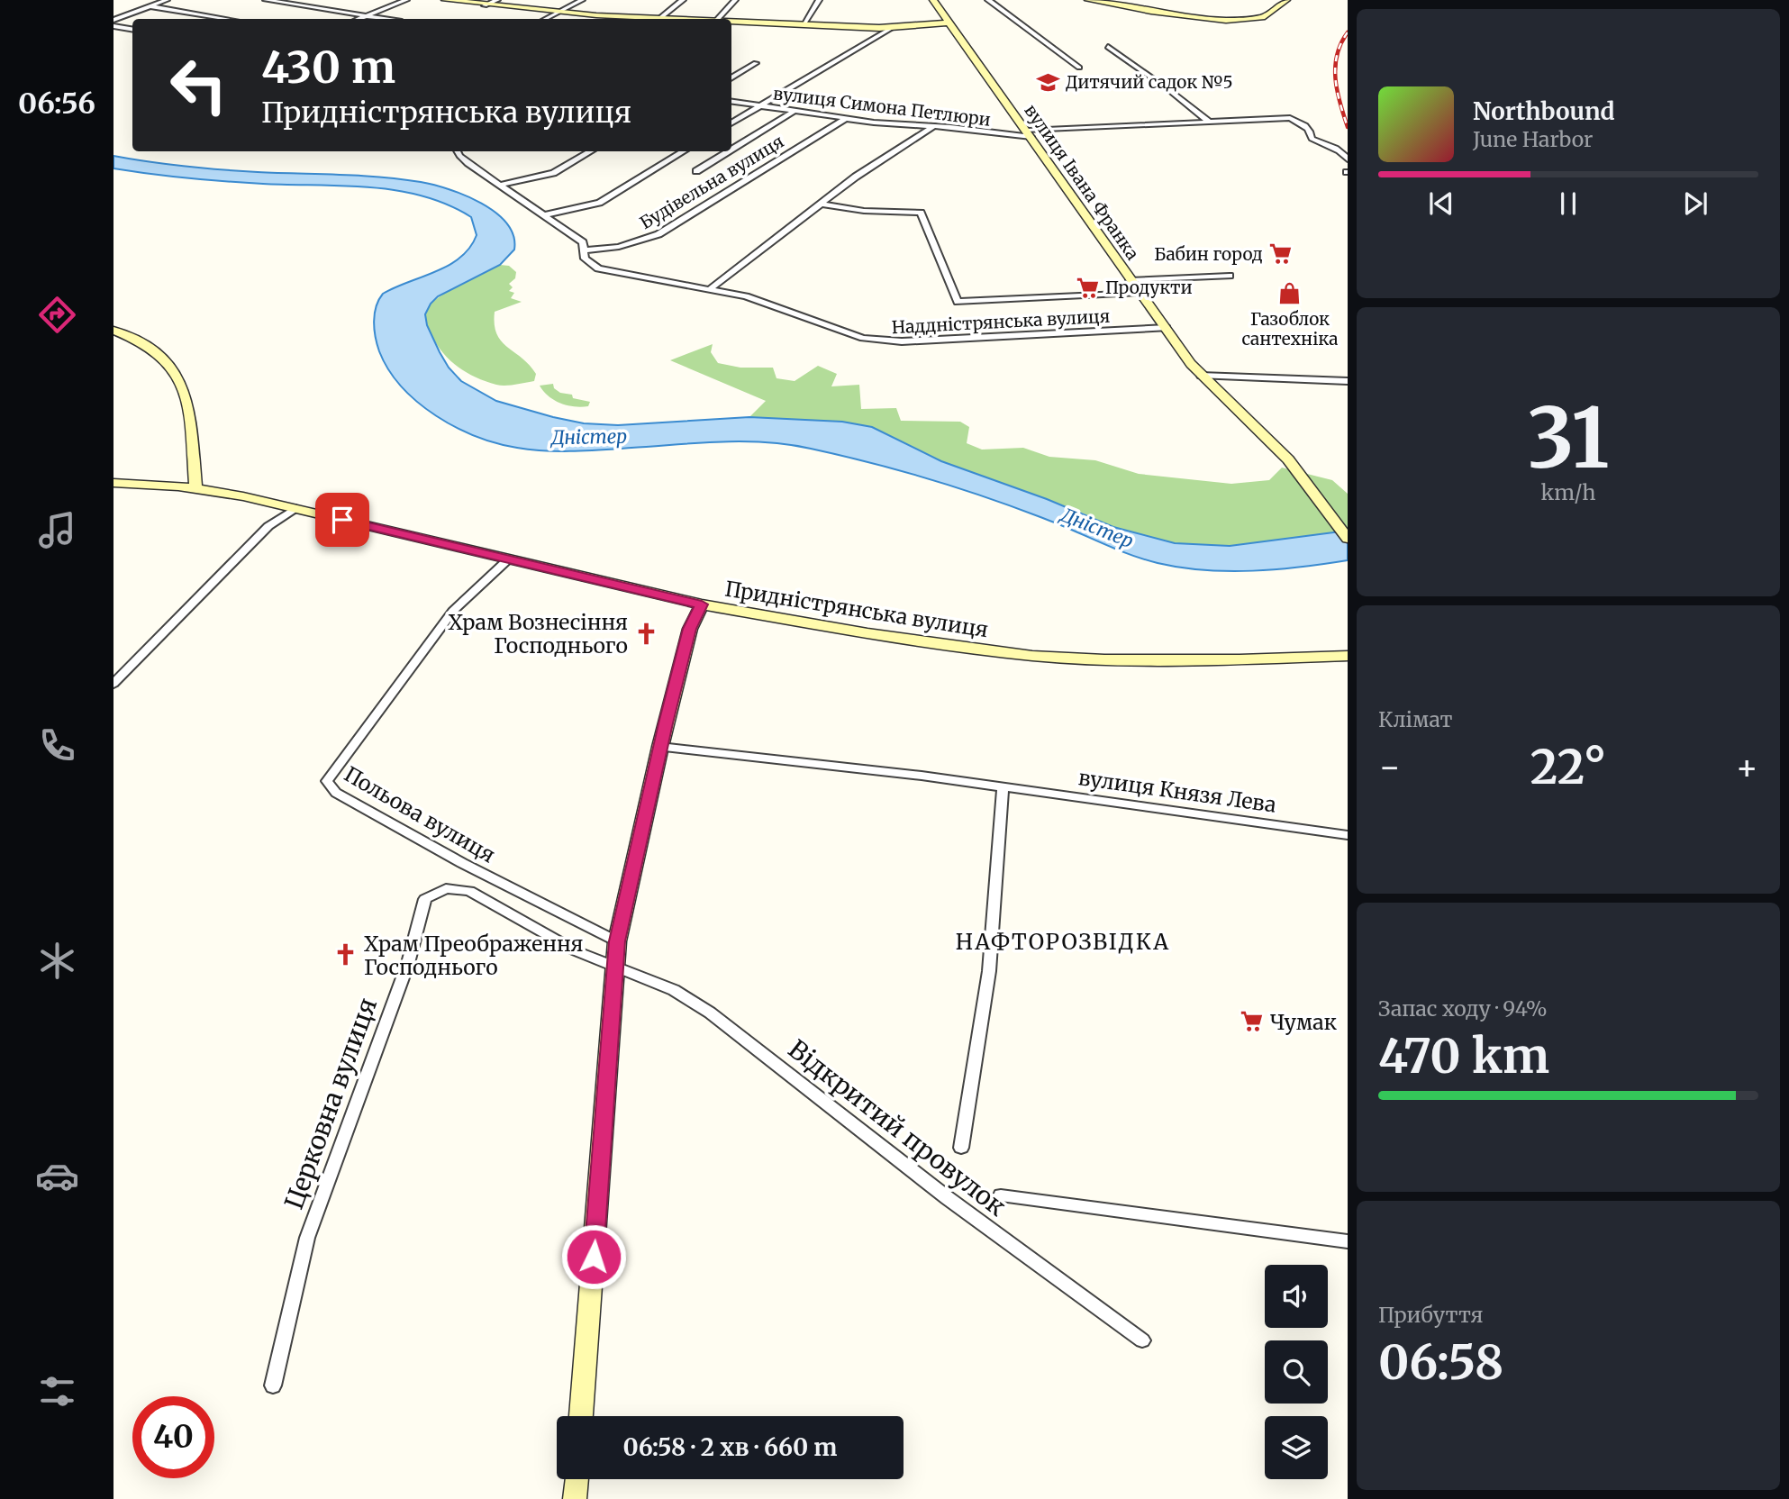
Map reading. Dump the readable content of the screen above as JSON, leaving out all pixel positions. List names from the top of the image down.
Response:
{
  "streets": {
    "main road": ["вулиця Івана Франка", "Придністрянська вулиця"],
    "street": [
      "вулиця Симона Петлюри",
      "Будівельна вулиця",
      "Наддністрянська вулиця",
      "вулиця Князя Лева",
      "Польова вулиця",
      "Церковна вулиця",
      "Відкритий провулок"
    ]
  },
  "crossings": [
    ["вулиця Симона Петлюри", "Будівельна вулиця"],
    ["вулиця Симона Петлюри", "вулиця Івана Франка"],
    ["Будівельна вулиця", "Наддністрянська вулиця"],
    ["вулиця Івана Франка", "Наддністрянська вулиця"],
    ["Придністрянська вулиця", "Польова вулиця"],
    ["Церковна вулиця", "Відкритий провулок"]
  ],
  "districts": ["НАФТОРОЗВІДКА"],
  "water": ["Дністер"],
  "places": {
    "school or university": ["Дитячий садок №5"],
    "supermarket": ["Бабин город", "Продукти", "Чумак"],
    "shop": ["Газоблок сантехніка"],
    "church": ["Храм Вознесіння Господнього", "Храм Преображення Господнього"]
  },
  "page": {
    "tabs": "06:56",
    "turn": ["430 m", "Придністрянська вулиця"],
    "song": ["Northbound", "June Harbor"],
    "tile": [
      ["31", "km/h"],
      "Клімат",
      ["Запас ходу · 94%", "470 km"],
      ["Прибуття", "06:58"]
    ],
    "heat": ["−", "22°", "+"],
    "limit": "40",
    "trip": "06:58 · 2 хв · 660 m"
  }
}
